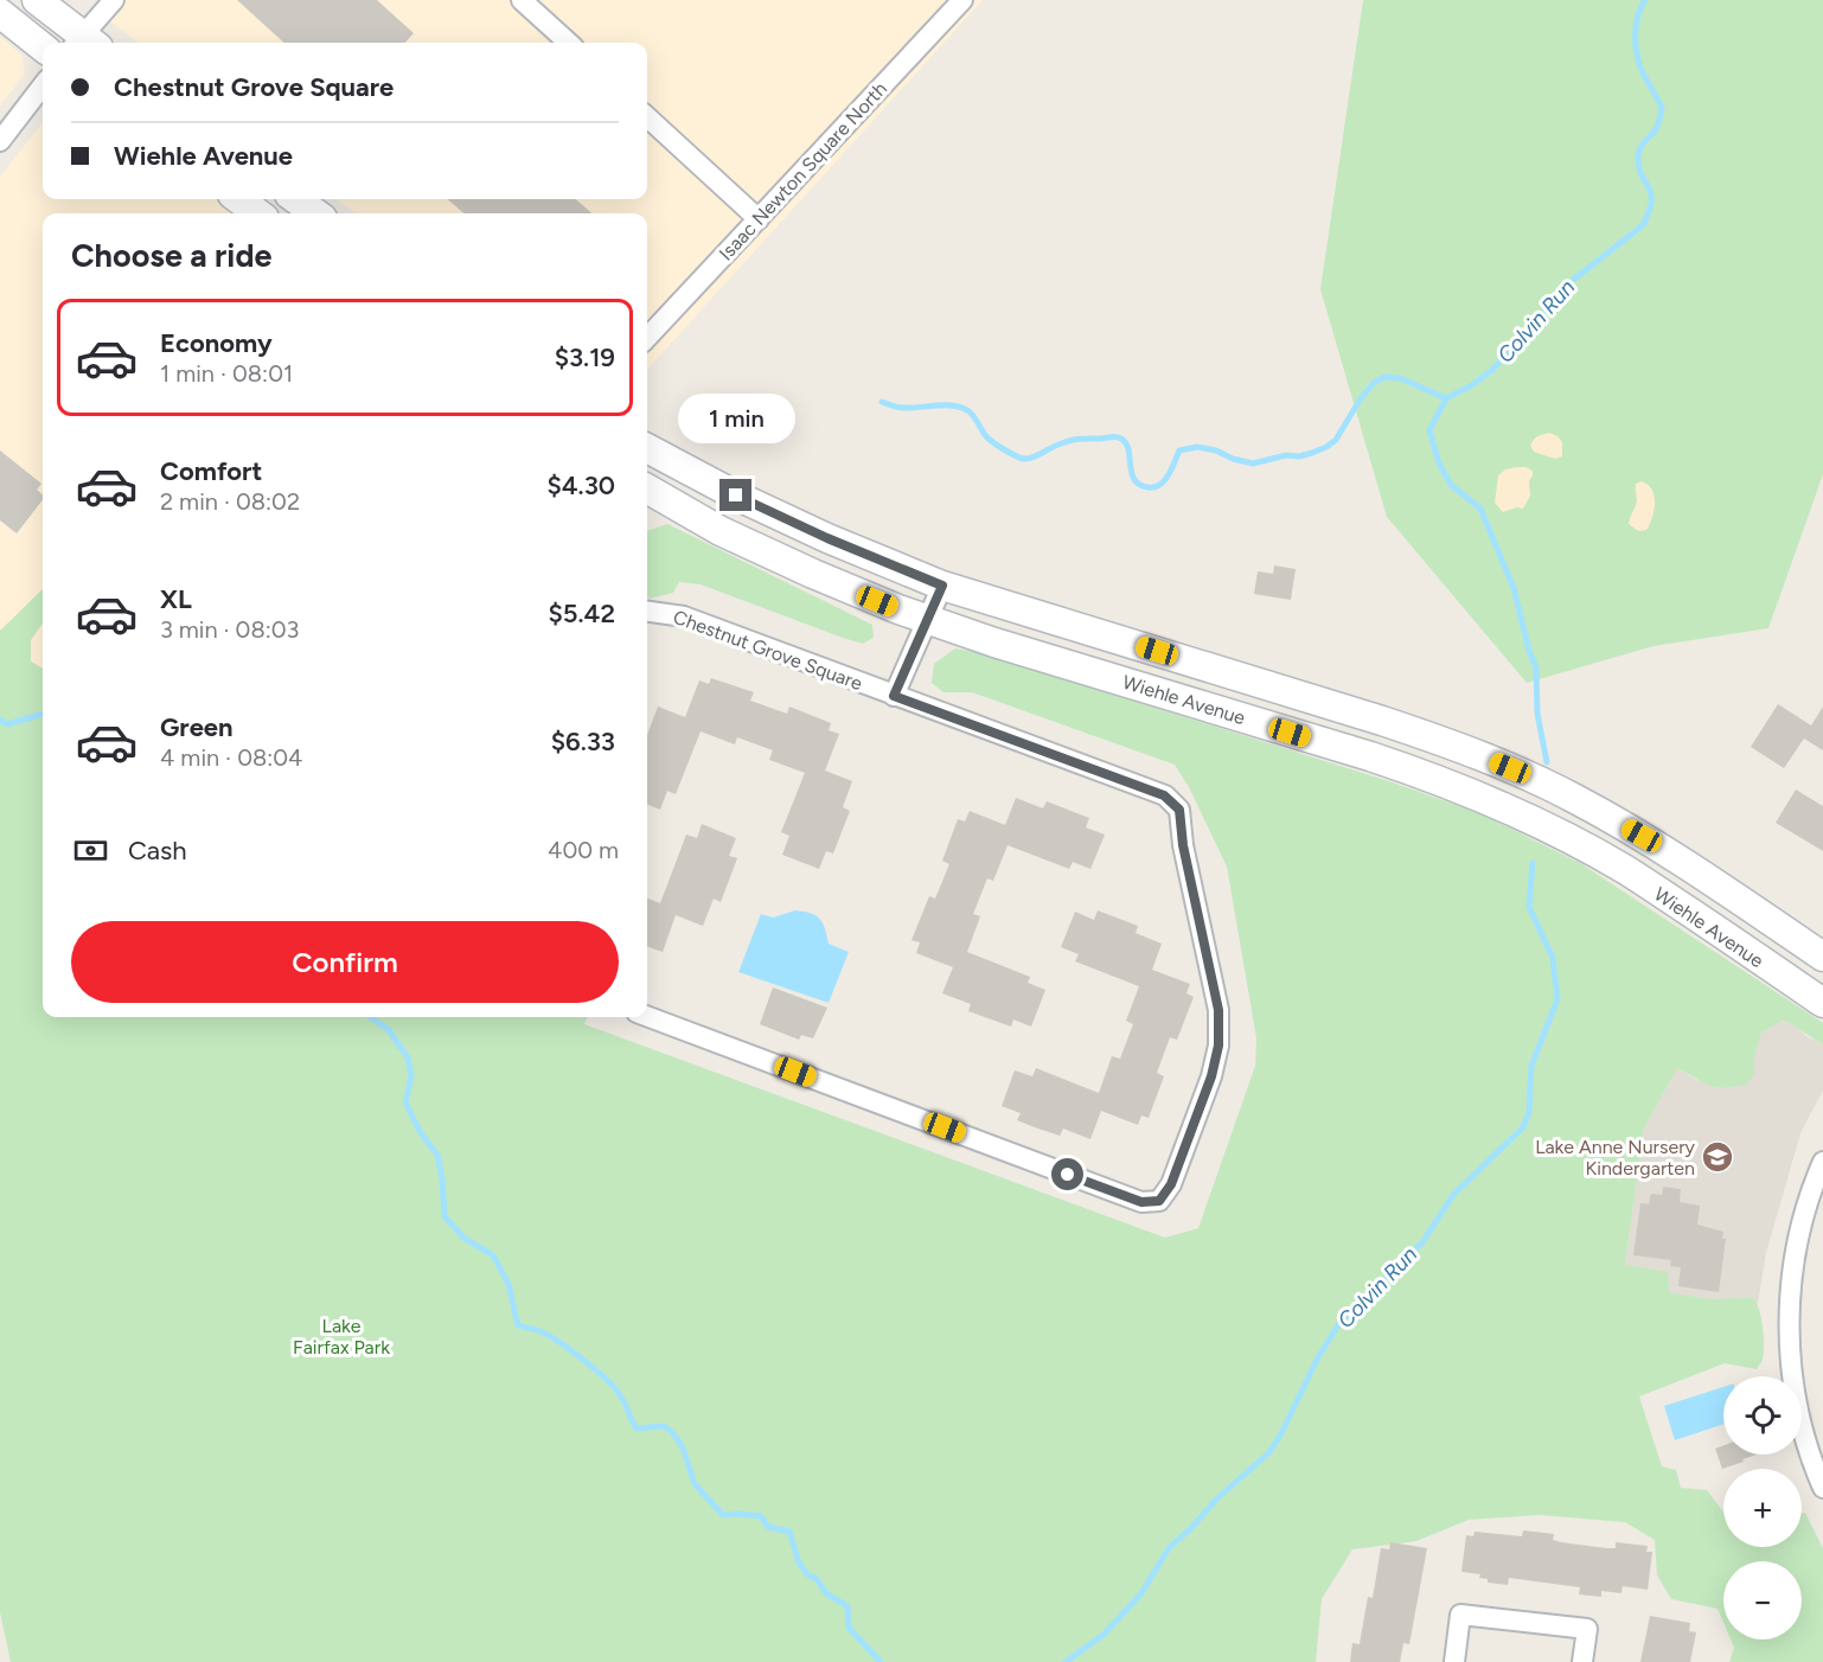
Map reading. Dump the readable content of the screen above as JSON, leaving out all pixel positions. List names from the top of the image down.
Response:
{
  "streets": {
    "main road": ["Wiehle Avenue"],
    "street": ["Isaac Newton Square North", "Chestnut Grove Square"]
  },
  "water": ["Colvin Run"],
  "parks": ["Lake Fairfax Park"],
  "places": {
    "school or university": ["Lake Anne Nursery Kindergarten"]
  },
  "page": {
    "banner": ["Chestnut Grove Square", "Wiehle Avenue"],
    "heading": "Choose a ride",
    "list": [
      {
        "name": "Economy",
        "note": "1 min · 08:01",
        "value": "$3.19"
      },
      {
        "name": "Comfort",
        "note": "2 min · 08:02",
        "value": "$4.30"
      },
      {
        "name": "XL",
        "note": "3 min · 08:03",
        "value": "$5.42"
      },
      {
        "name": "Green",
        "note": "4 min · 08:04",
        "value": "$6.33"
      }
    ],
    "bubble": "1 min",
    "pay": ["Cash", "400 m"],
    "buttons": "Confirm",
    "map_buttons": ["+", "−"]
  }
}
